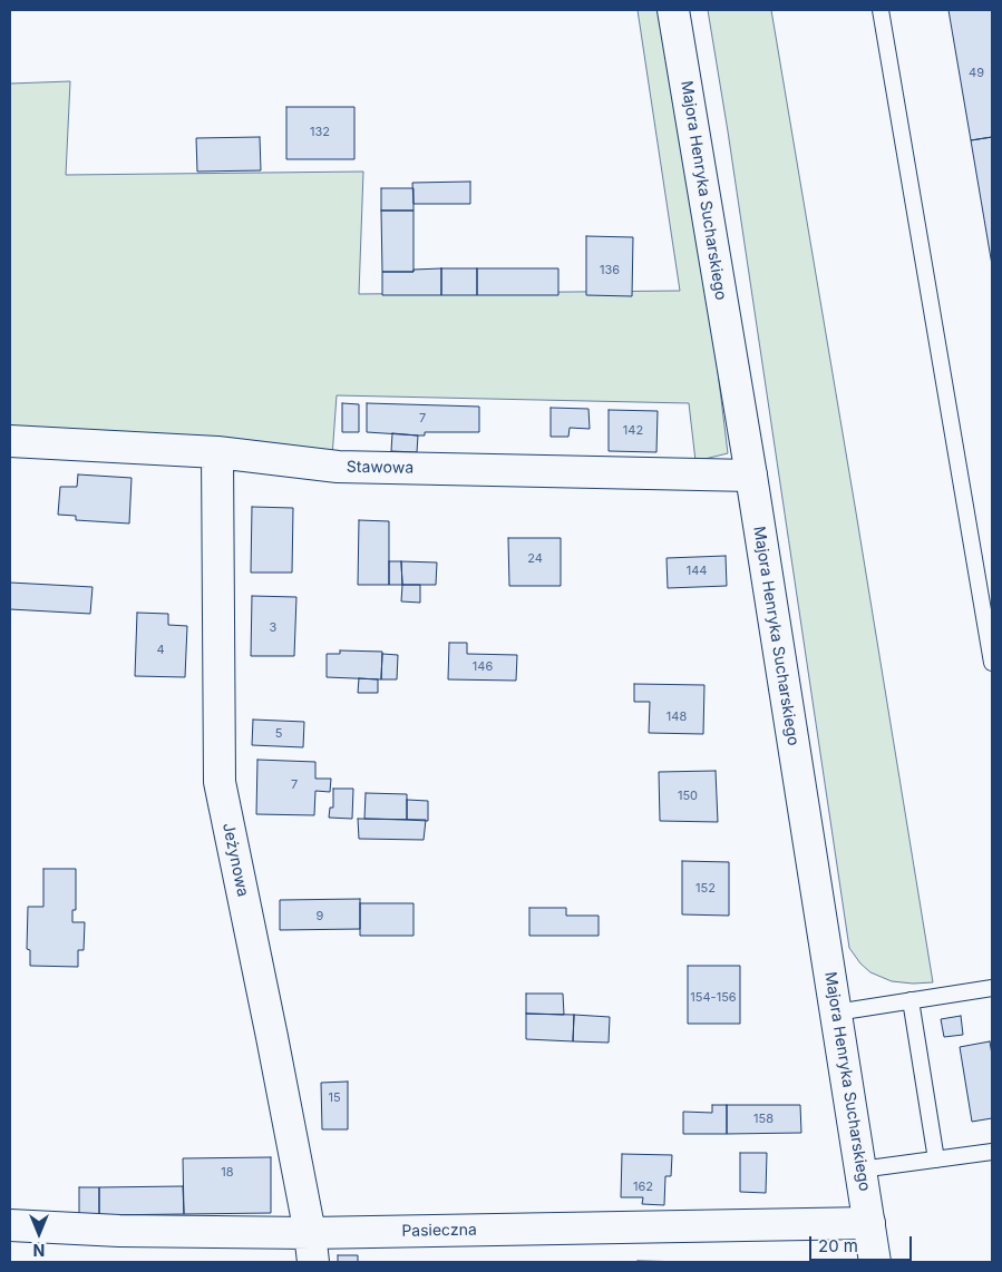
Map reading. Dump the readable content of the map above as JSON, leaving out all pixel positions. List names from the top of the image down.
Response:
{
  "streets": {
    "street": [
      "Majora Henryka Sucharskiego",
      "Stawowa",
      "Jeżynowa",
      "Pasieczna"
    ]
  },
  "crossings": [
    ["Majora Henryka Sucharskiego", "Stawowa"],
    ["Majora Henryka Sucharskiego", "Pasieczna"],
    ["Stawowa", "Jeżynowa"],
    ["Jeżynowa", "Pasieczna"]
  ],
  "house_numbers": [
    "49",
    "132",
    "136",
    "7",
    "142",
    "24",
    "144",
    "3",
    "4",
    "146",
    "148",
    "5",
    "7",
    "150",
    "152",
    "9",
    "154-156",
    "15",
    "158",
    "18",
    "162"
  ],
  "scale_bar": "20 m",
  "north": "bottom"
}
